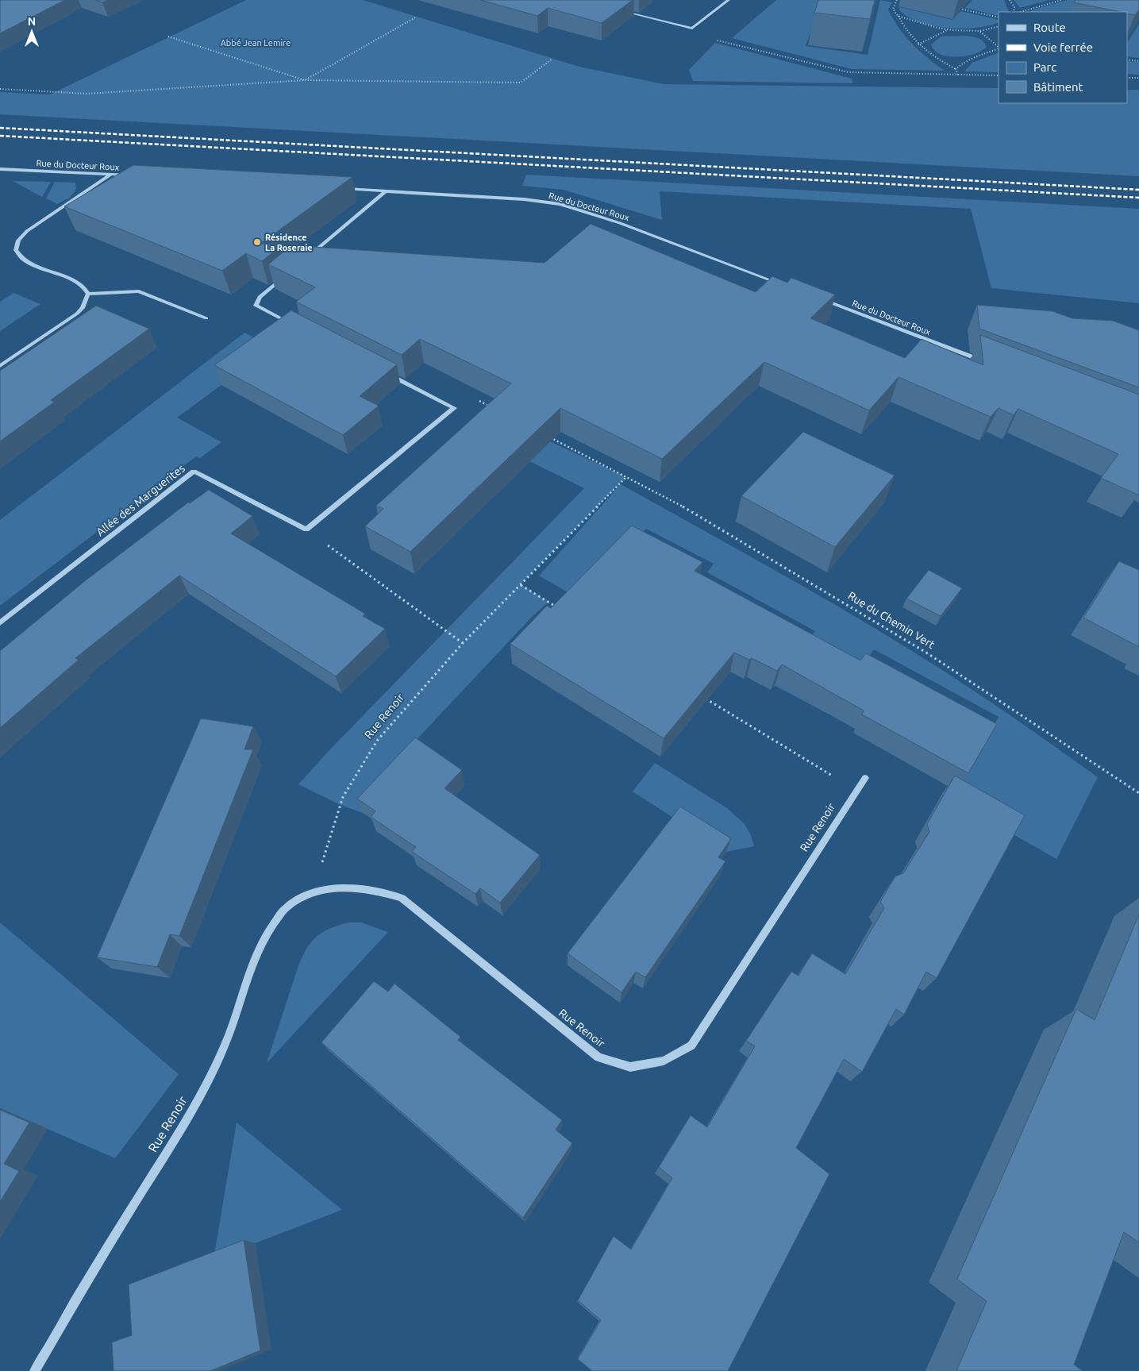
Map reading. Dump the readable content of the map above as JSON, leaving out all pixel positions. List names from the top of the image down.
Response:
{
  "streets": {
    "street": ["Rue du Docteur Roux", "Allée des Marguerites", "Rue Renoir"],
    "path": ["Rue du Chemin Vert"]
  },
  "crossings": [
    ["Rue du Chemin Vert", "Rue Renoir"]
  ],
  "parks": ["Abbé Jean Lemire"],
  "places": ["Résidence La Roseraie"],
  "legend": [
    "Route",
    "Voie ferrée",
    "Parc",
    "Bâtiment"
  ],
  "north": "top"
}
